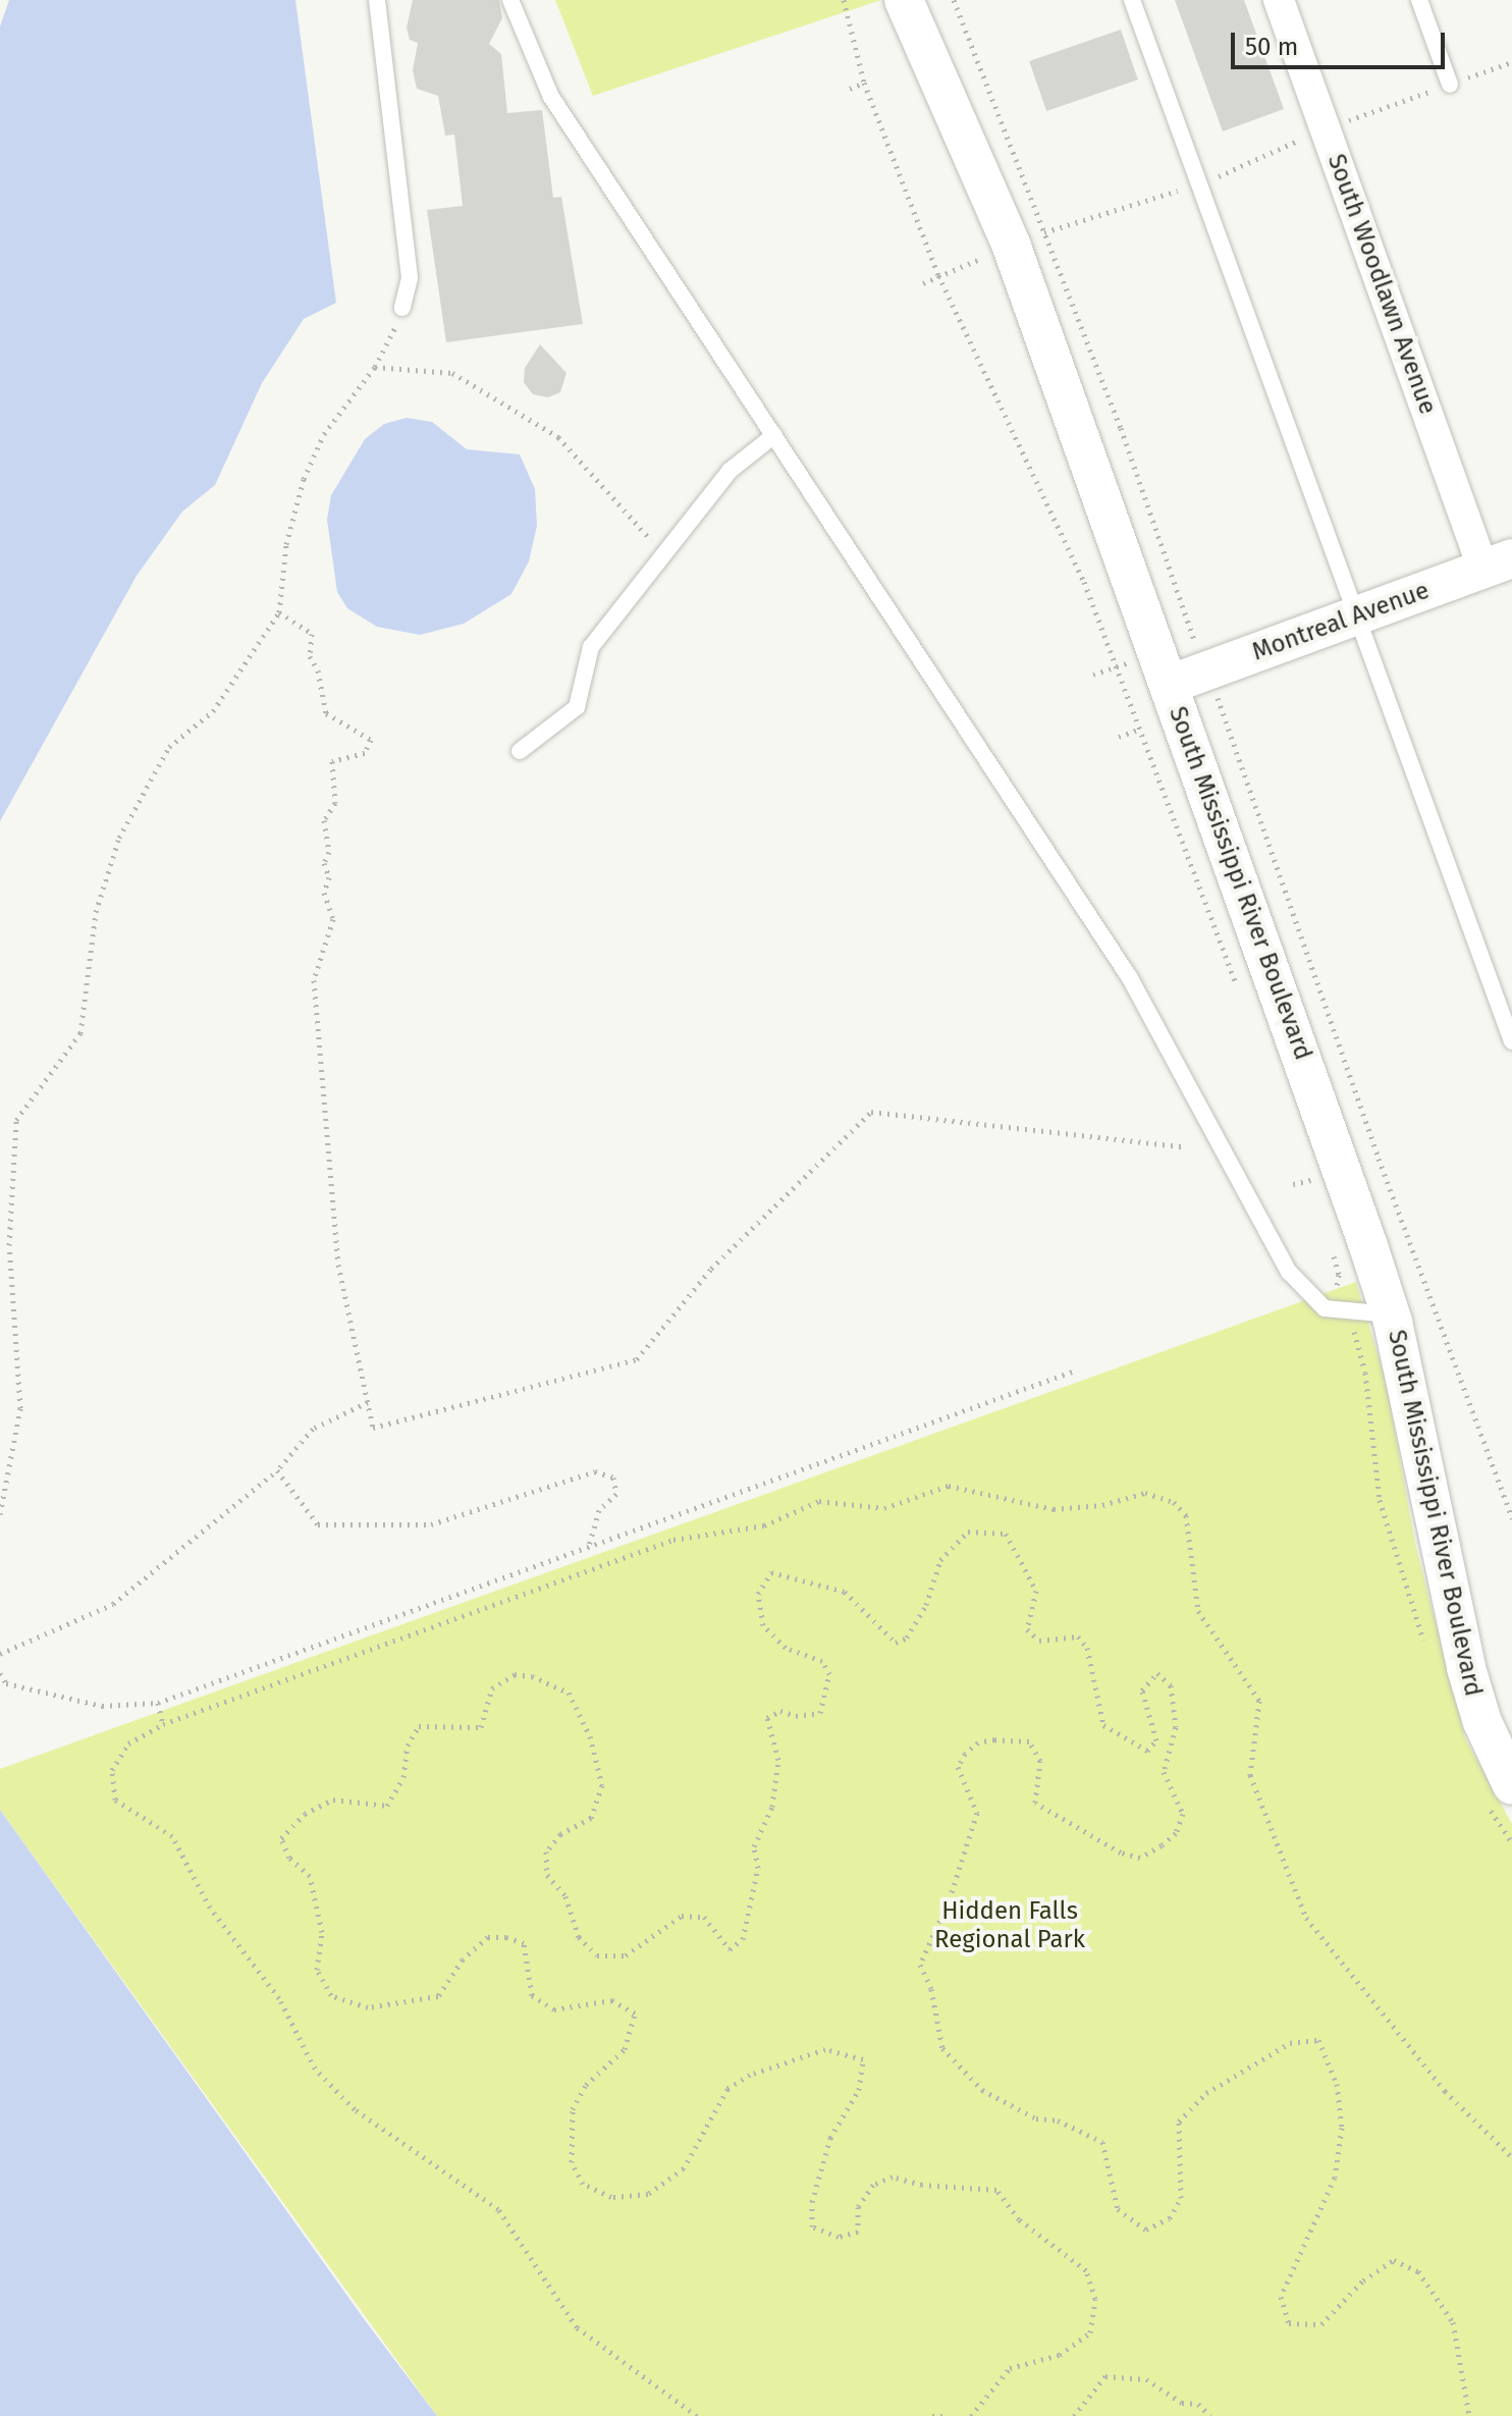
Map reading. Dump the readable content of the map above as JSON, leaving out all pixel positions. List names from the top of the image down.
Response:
{
  "streets": {
    "street": ["South Woodlawn Avenue", "Montreal Avenue", "South Mississippi River Boulevard"]
  },
  "crossings": [
    ["South Woodlawn Avenue", "Montreal Avenue"],
    ["Montreal Avenue", "South Mississippi River Boulevard"]
  ],
  "parks": ["Hidden Falls Regional Park"],
  "scale_bar": "50 m"
}
